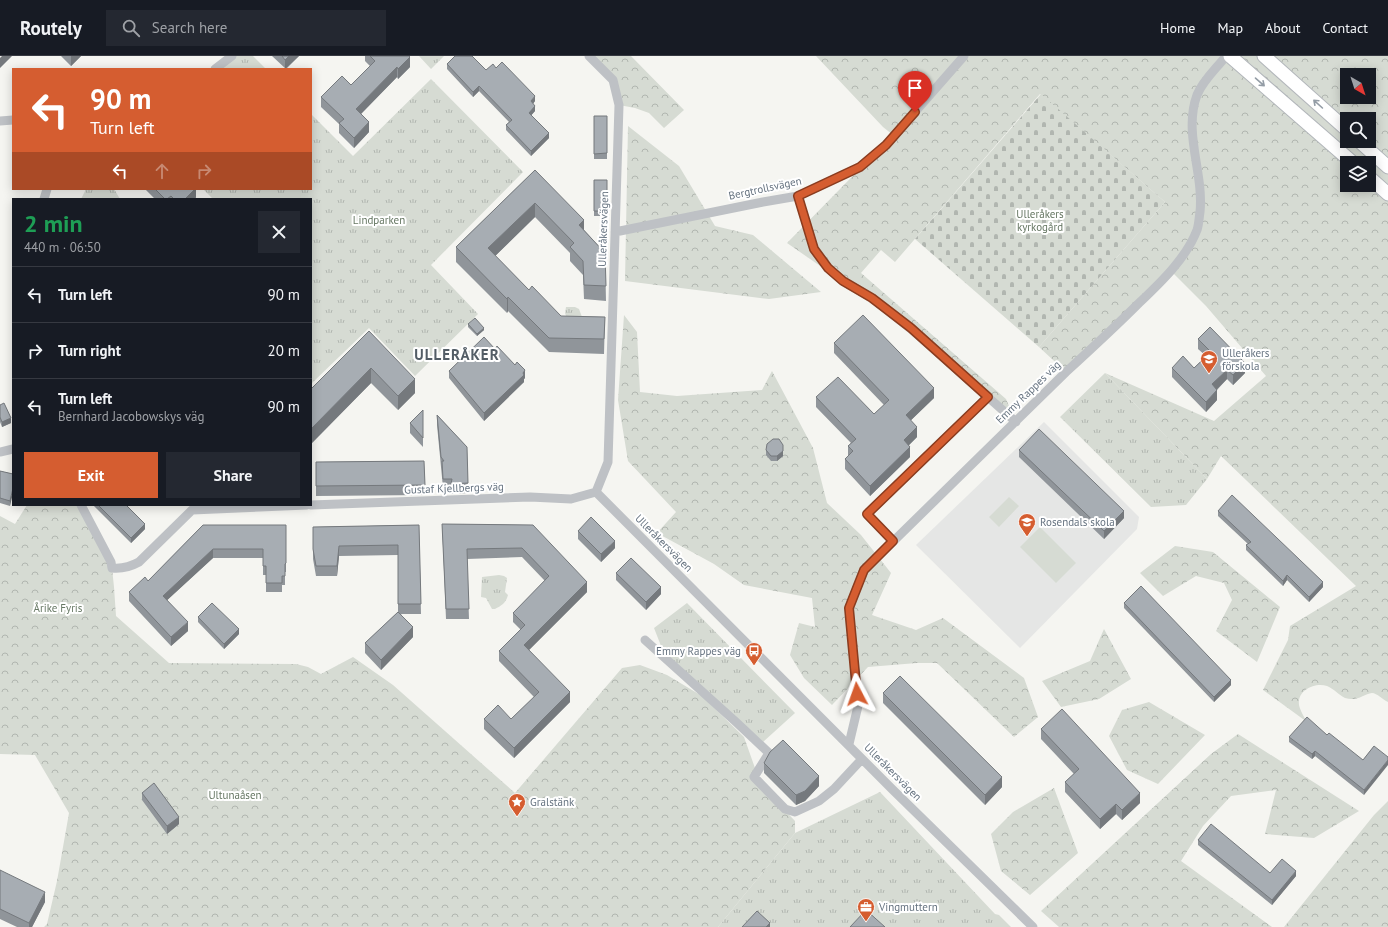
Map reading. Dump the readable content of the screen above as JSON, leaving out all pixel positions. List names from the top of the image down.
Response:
{
  "streets": {
    "street": [
      "Bergtrollsvägen",
      "Ulleråkersvägen",
      "Emmy Rappes väg",
      "Gustaf Kjellbergs väg"
    ]
  },
  "crossings": [
    ["Bergtrollsvägen", "Ulleråkersvägen"],
    ["Ulleråkersvägen", "Emmy Rappes väg"],
    ["Ulleråkersvägen", "Gustaf Kjellbergs väg"]
  ],
  "districts": ["ULLERÅKER"],
  "parks": [
    "Ulleråkers kyrkogård",
    "Lindparken",
    "Årike Fyris",
    "Ultunaåsen"
  ],
  "places": {
    "school or university": ["Ulleråkers förskola", "Rosendals skola"],
    "bus stop": ["Emmy Rappes väg"],
    "place": ["Gralstänk"],
    "office": ["Vingmuttern"]
  },
  "north": "bottom right",
  "page": {
    "header": "Routely",
    "search": "Search here",
    "nav": [
      "Home",
      "Map",
      "About",
      "Contact"
    ],
    "turn": ["90 m", "Turn left"],
    "heading": ["2 min", "440 m · 06:50"],
    "list": [
      {
        "name": "Turn left",
        "value": "90 m"
      },
      {
        "name": "Turn right",
        "value": "20 m"
      },
      {
        "name": "Turn left",
        "note": "Bernhard Jacobowskys väg",
        "value": "90 m"
      }
    ],
    "buttons": ["Exit", "Share"]
  }
}
